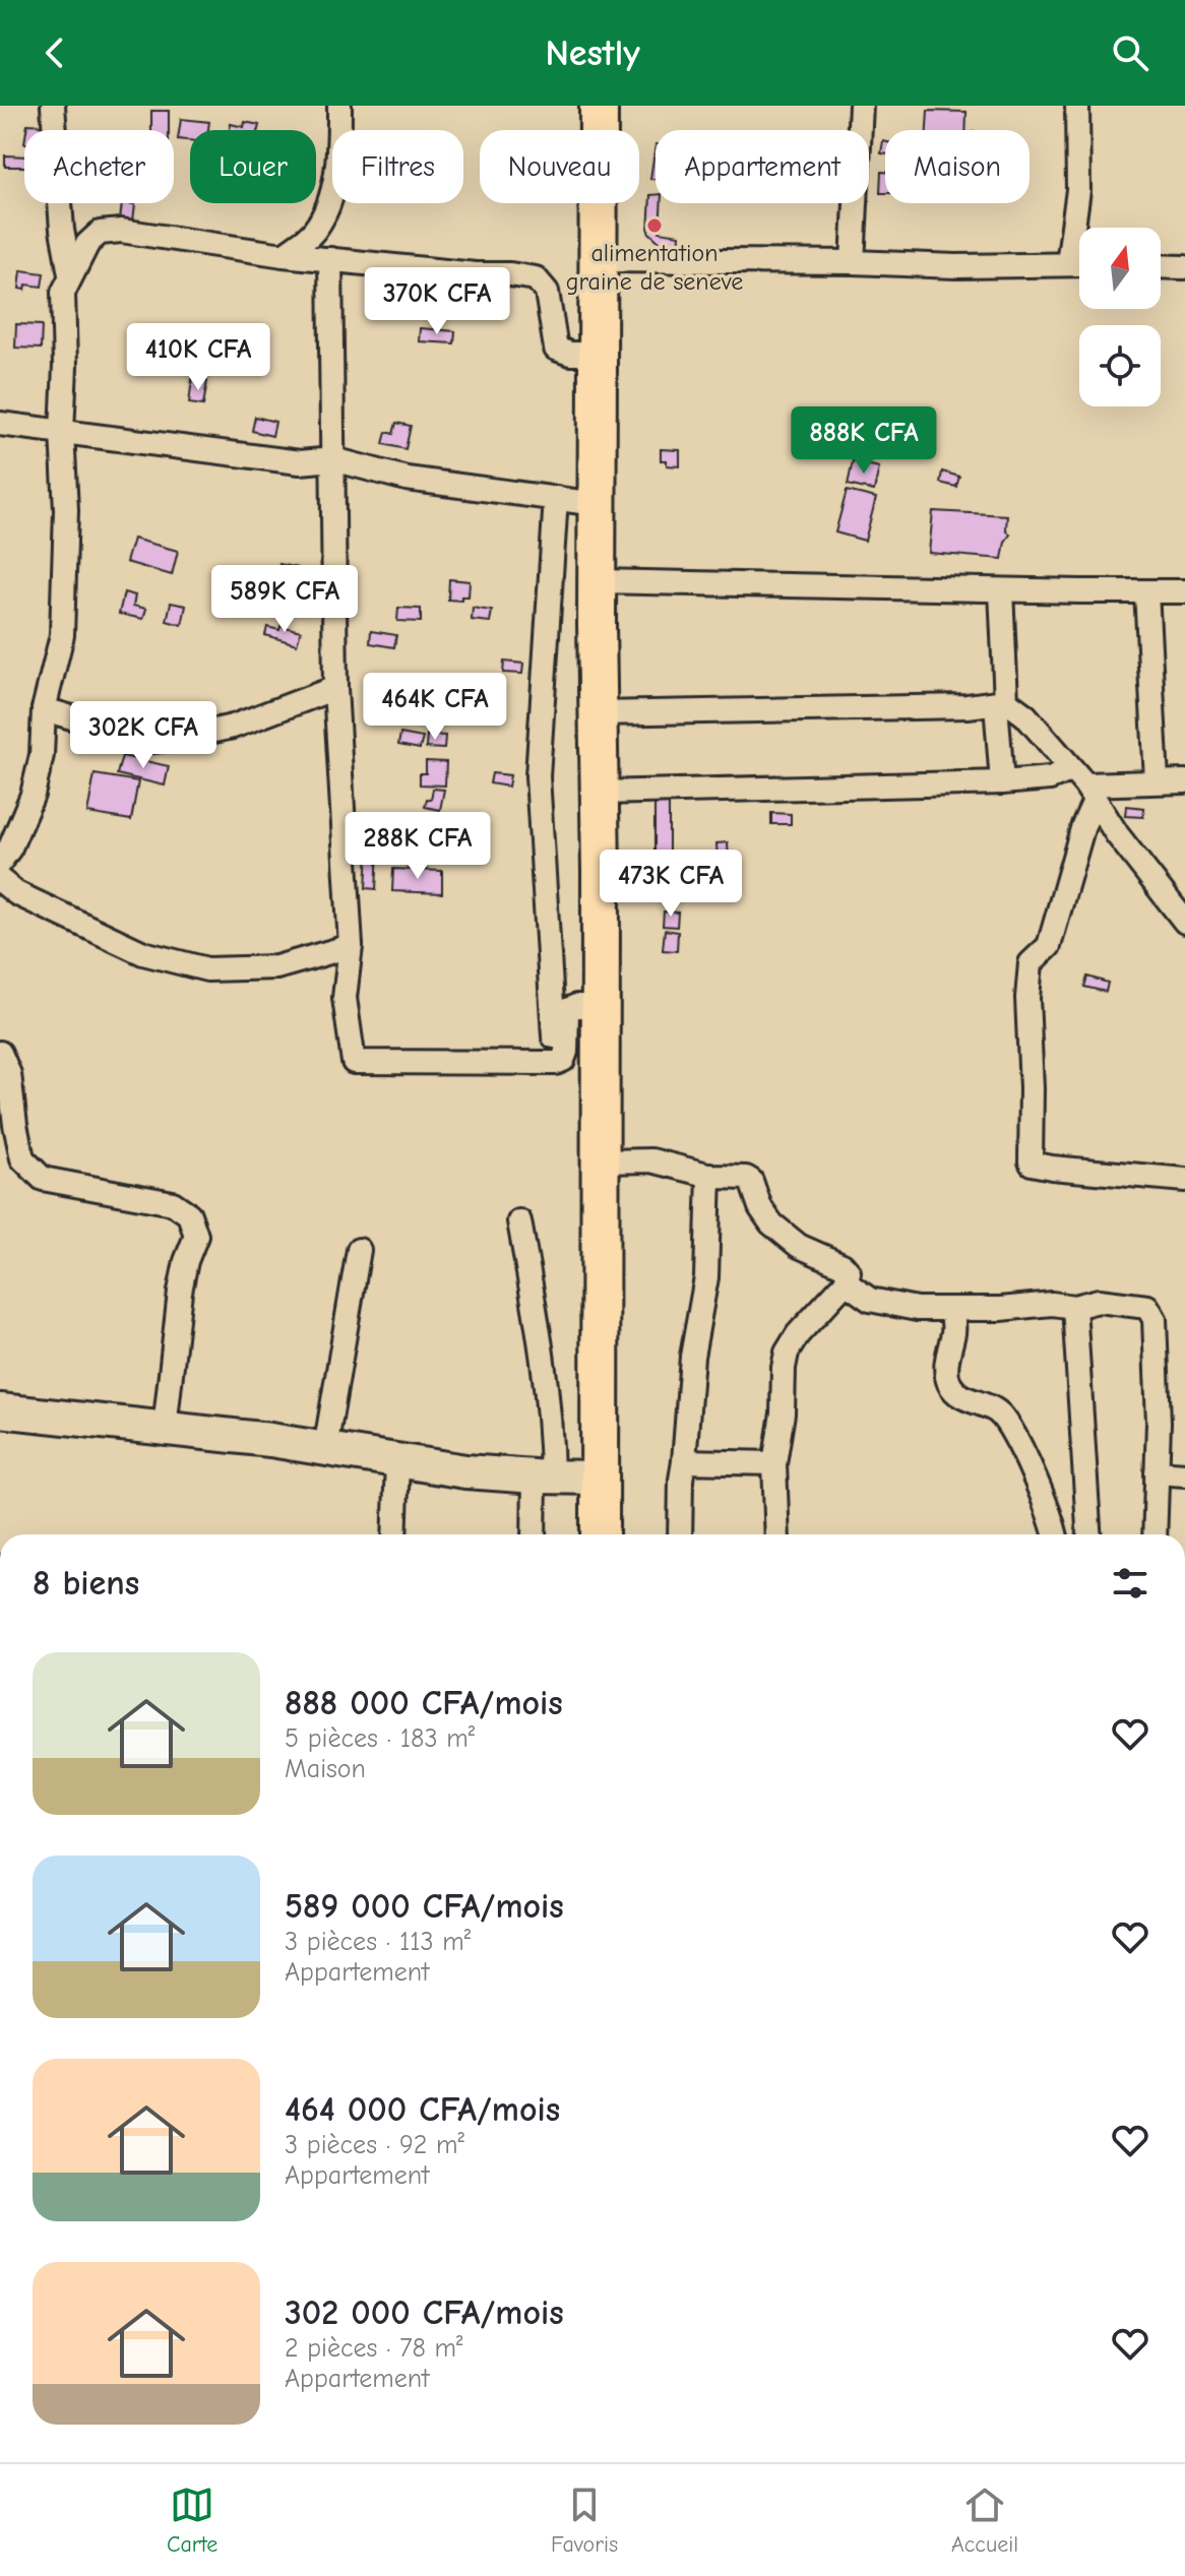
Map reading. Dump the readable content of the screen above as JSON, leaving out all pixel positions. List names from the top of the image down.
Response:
{
  "places": ["alimentation graine de seneve"],
  "north": "top",
  "page": {
    "header": "Nestly",
    "chip": [
      "Acheter",
      "Louer",
      "Filtres",
      "Nouveau",
      "Appartement",
      "Maison"
    ],
    "price": [
      "370K CFA",
      "410K CFA",
      "888K CFA",
      "589K CFA",
      "464K CFA",
      "302K CFA",
      "288K CFA",
      "473K CFA"
    ],
    "heading": "8 biens",
    "list": [
      {
        "name": "888 000 CFA/mois",
        "note": "5 pièces · 183 m² · Maison"
      },
      {
        "name": "589 000 CFA/mois",
        "note": "3 pièces · 113 m² · Appartement"
      },
      {
        "name": "464 000 CFA/mois",
        "note": "3 pièces · 92 m² · Appartement"
      },
      {
        "name": "302 000 CFA/mois",
        "note": "2 pièces · 78 m² · Appartement"
      }
    ],
    "tabs": ["Carte", "Favoris", "Accueil"]
  }
}
